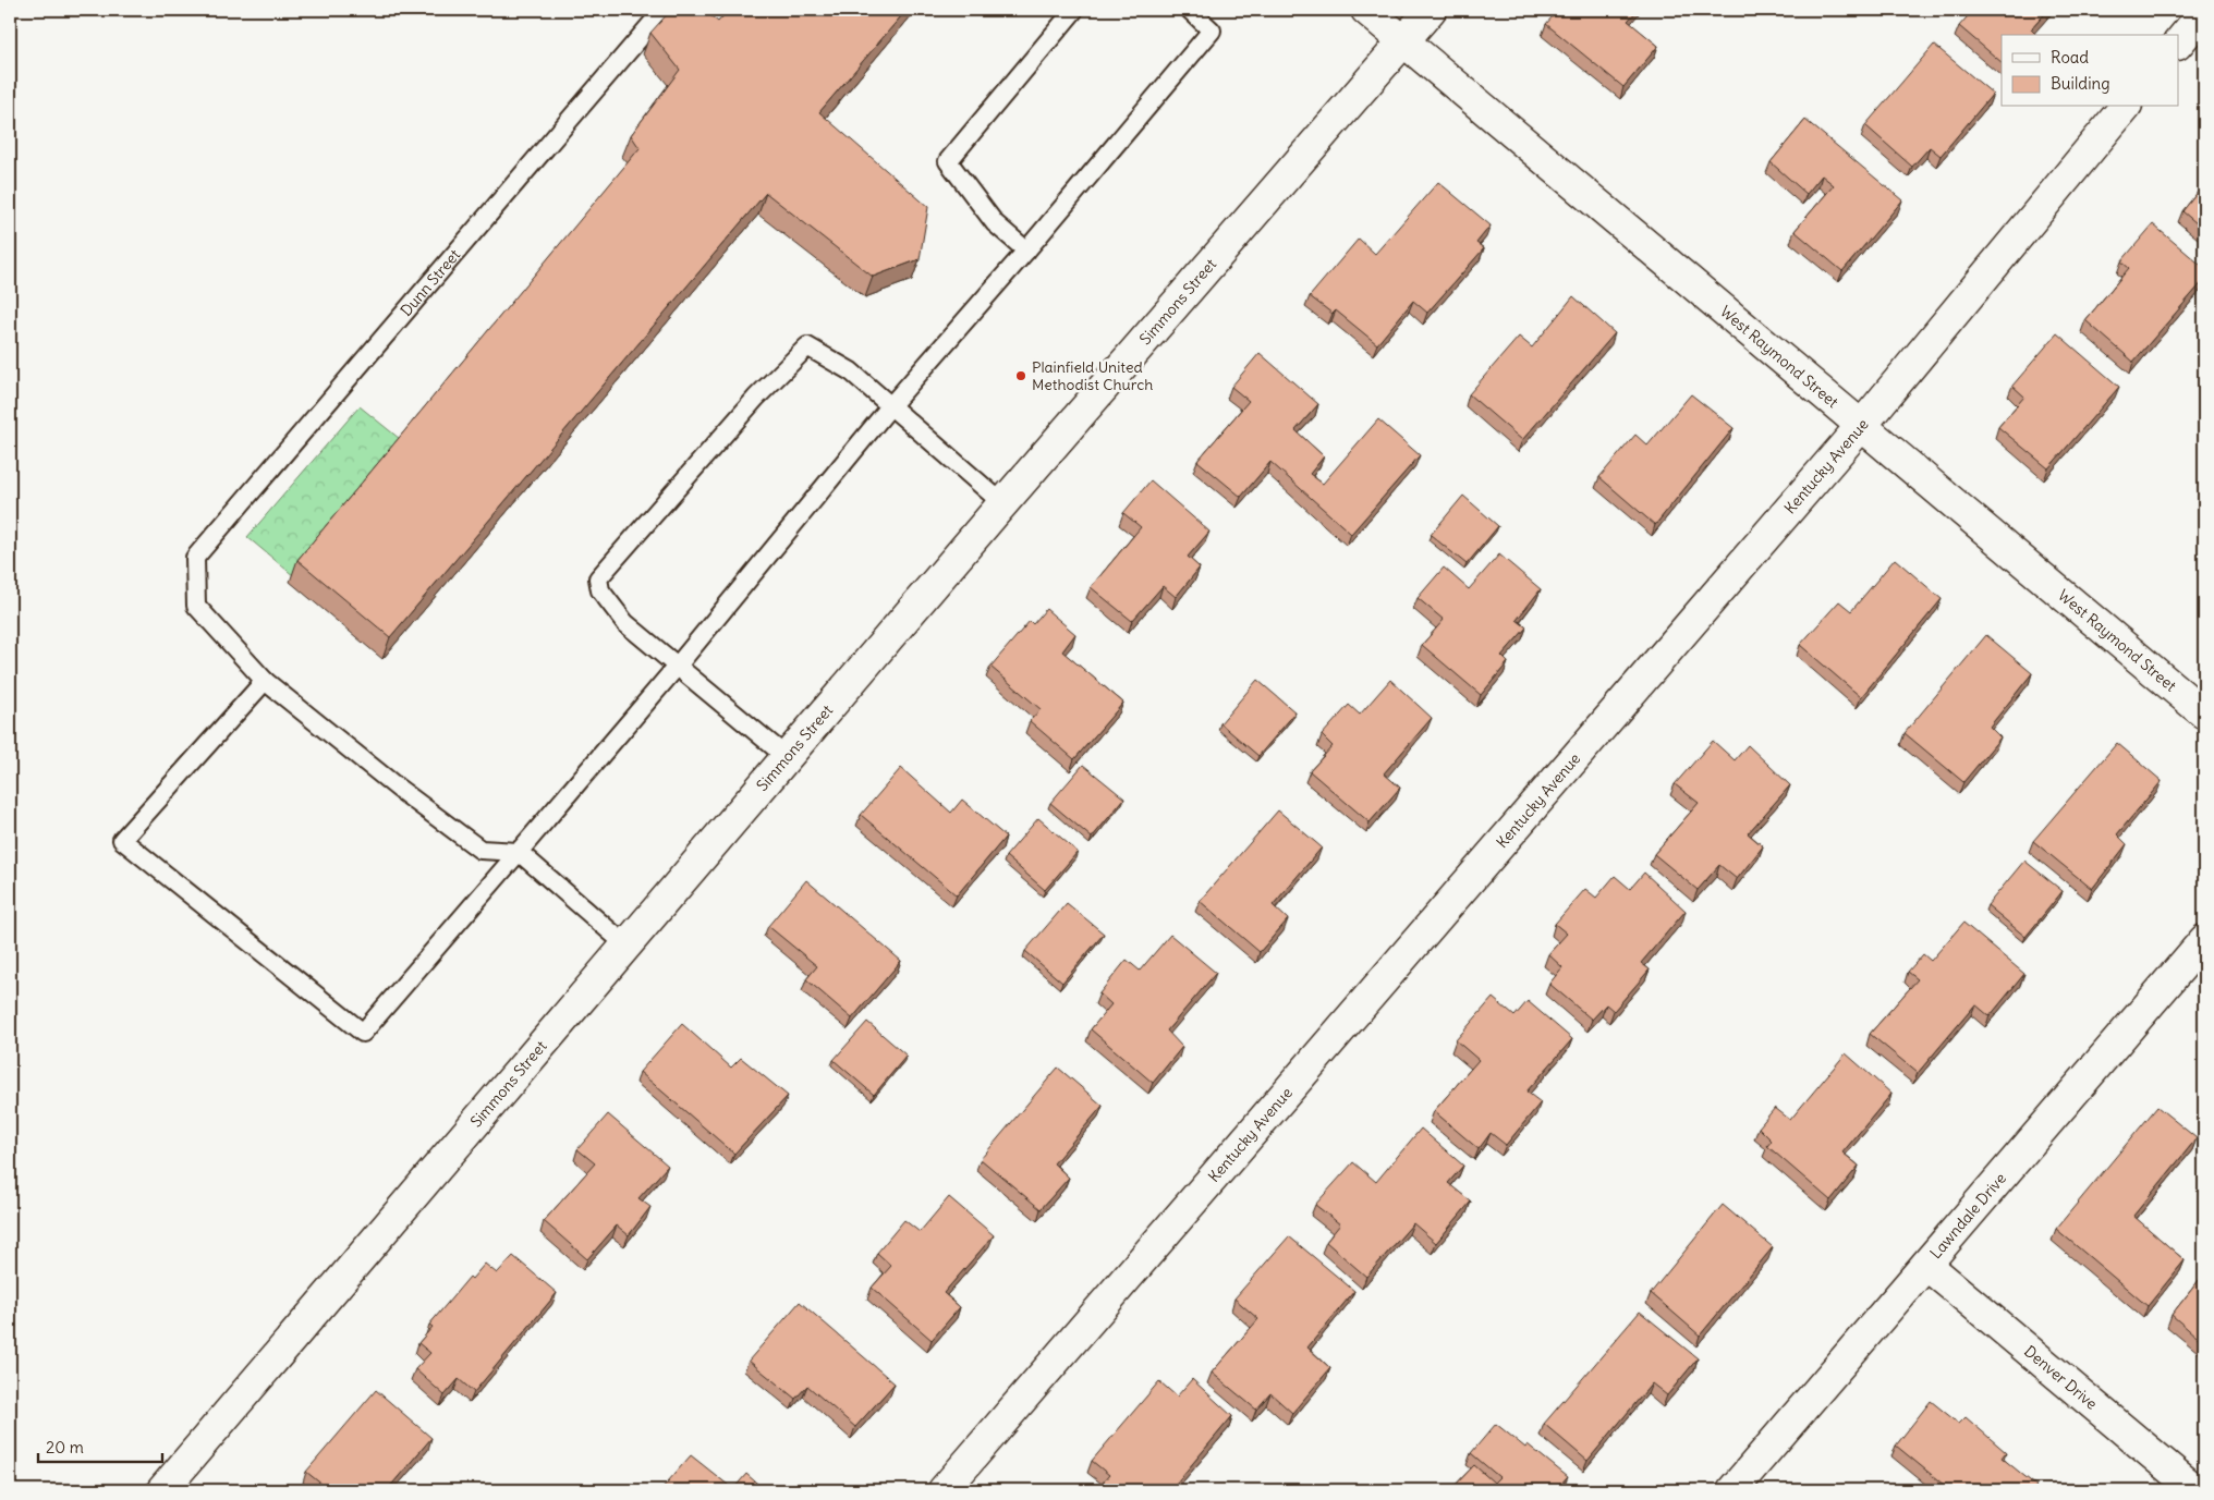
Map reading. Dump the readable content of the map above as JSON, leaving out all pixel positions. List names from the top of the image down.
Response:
{
  "streets": {
    "street": [
      "Simmons Street",
      "West Raymond Street",
      "Kentucky Avenue",
      "Lawndale Drive",
      "Denver Drive"
    ],
    "lane": ["Dunn Street"]
  },
  "crossings": [
    ["Simmons Street", "West Raymond Street"],
    ["West Raymond Street", "Kentucky Avenue"],
    ["Lawndale Drive", "Denver Drive"]
  ],
  "places": ["Plainfield United Methodist Church"],
  "legend": ["Road", "Building"],
  "scale_bar": "20 m"
}
